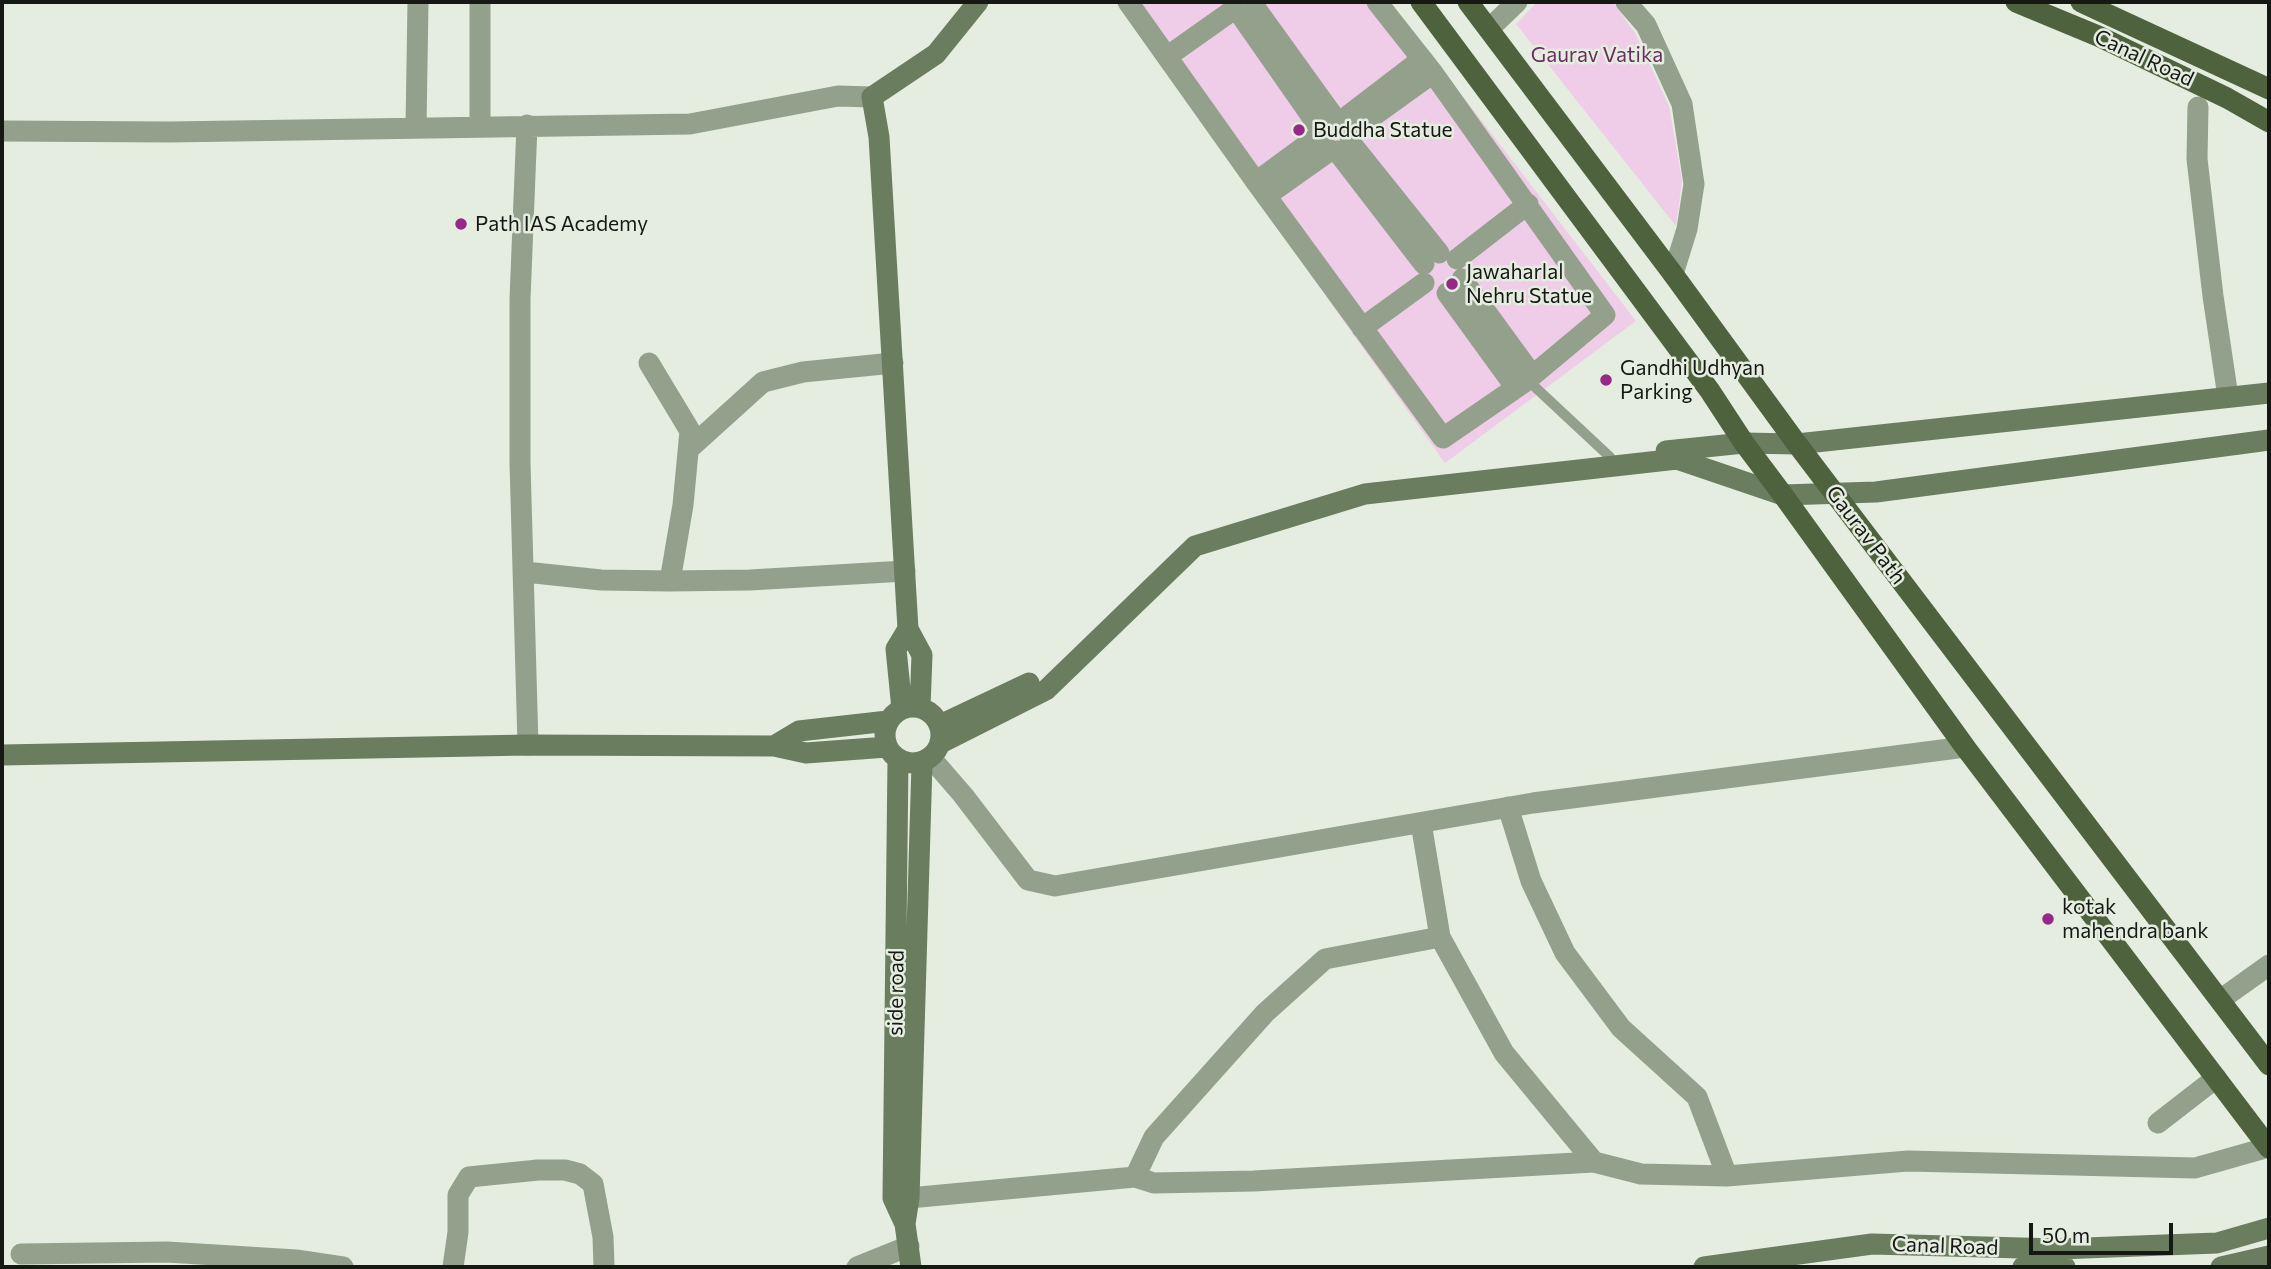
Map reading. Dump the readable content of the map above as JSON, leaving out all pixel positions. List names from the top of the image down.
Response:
{
  "streets": {
    "main road": ["Canal Road", "Gaurav Path"],
    "street": ["side road"]
  },
  "parks": ["Gaurav Vatika"],
  "places": [
    "Buddha Statue",
    "Path IAS Academy",
    "Jawaharlal Nehru Statue",
    "Gandhi Udhyan Parking",
    "kotak mahendra bank"
  ],
  "scale_bar": "50 m"
}
